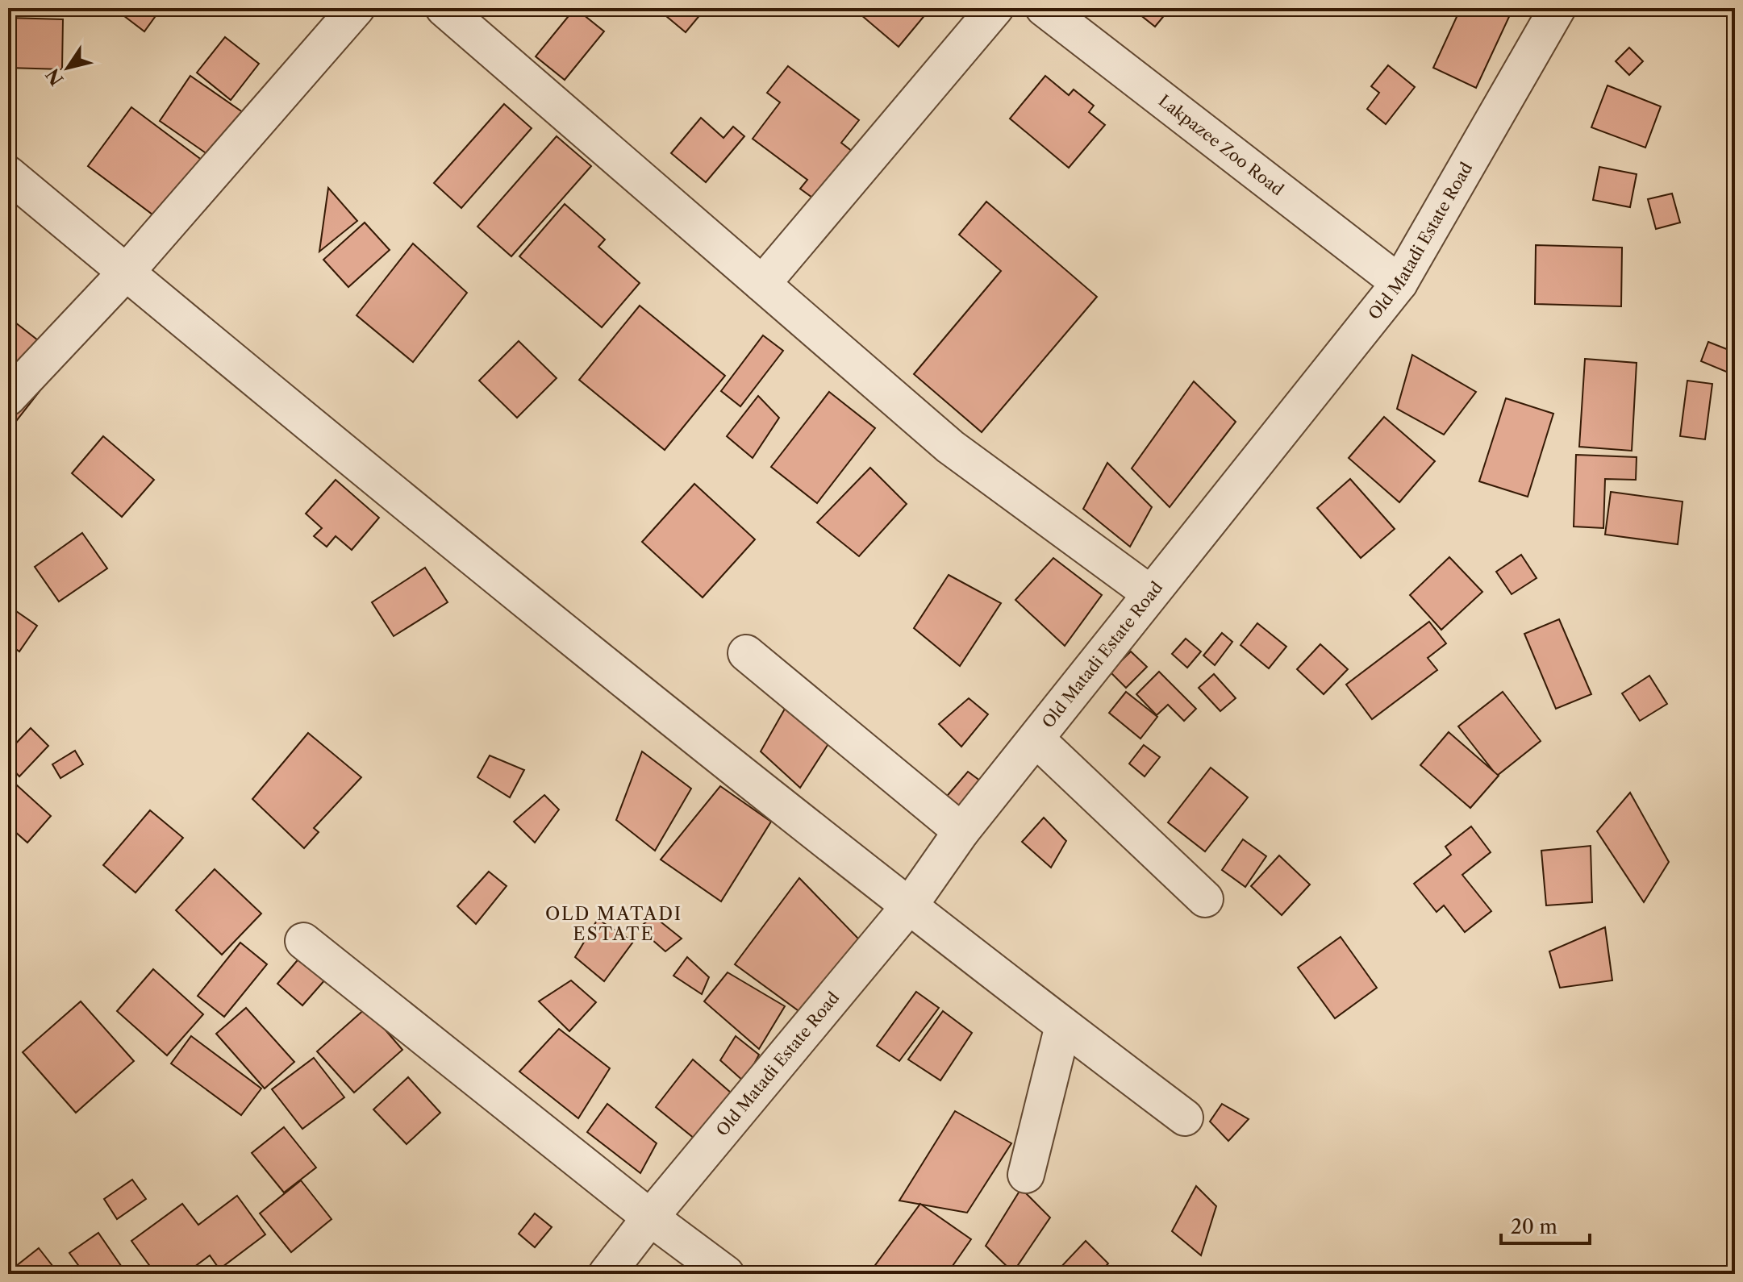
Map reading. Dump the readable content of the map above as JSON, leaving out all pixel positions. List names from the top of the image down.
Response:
{
  "streets": {
    "street": ["Lakpazee Zoo Road", "Old Matadi Estate Road"]
  },
  "crossings": [
    ["Lakpazee Zoo Road", "Old Matadi Estate Road"]
  ],
  "districts": ["OLD MATADI ESTATE"],
  "scale_bar": "20 m",
  "north": "bottom left"
}
